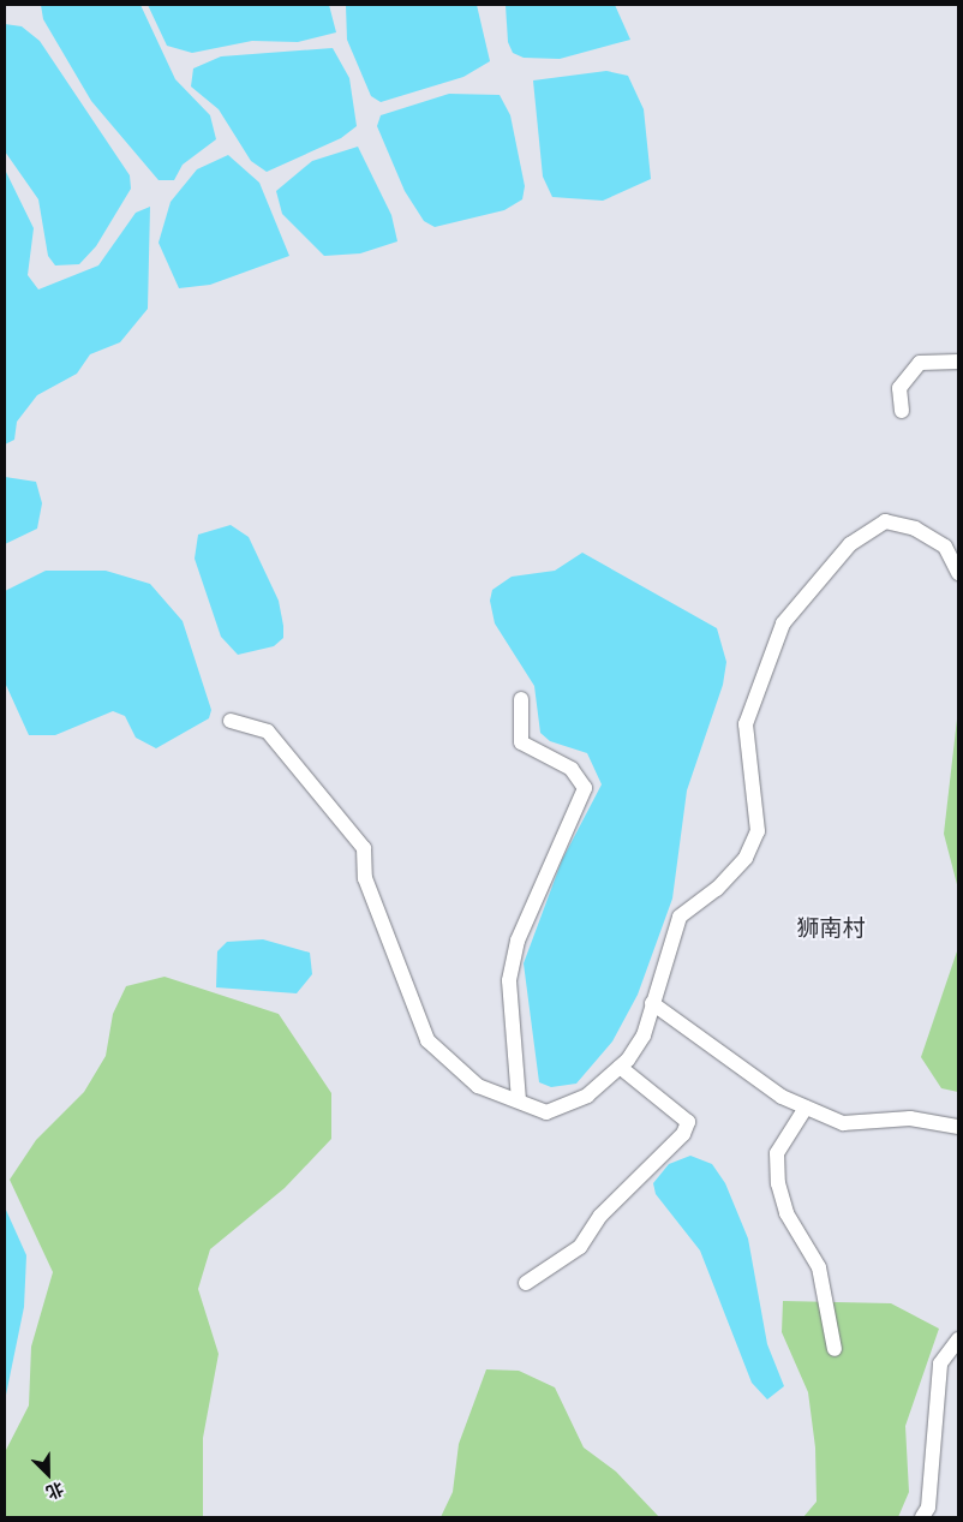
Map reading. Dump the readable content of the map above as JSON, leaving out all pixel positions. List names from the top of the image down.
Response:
{
  "districts": ["狮南村"],
  "north": "bottom right"
}
